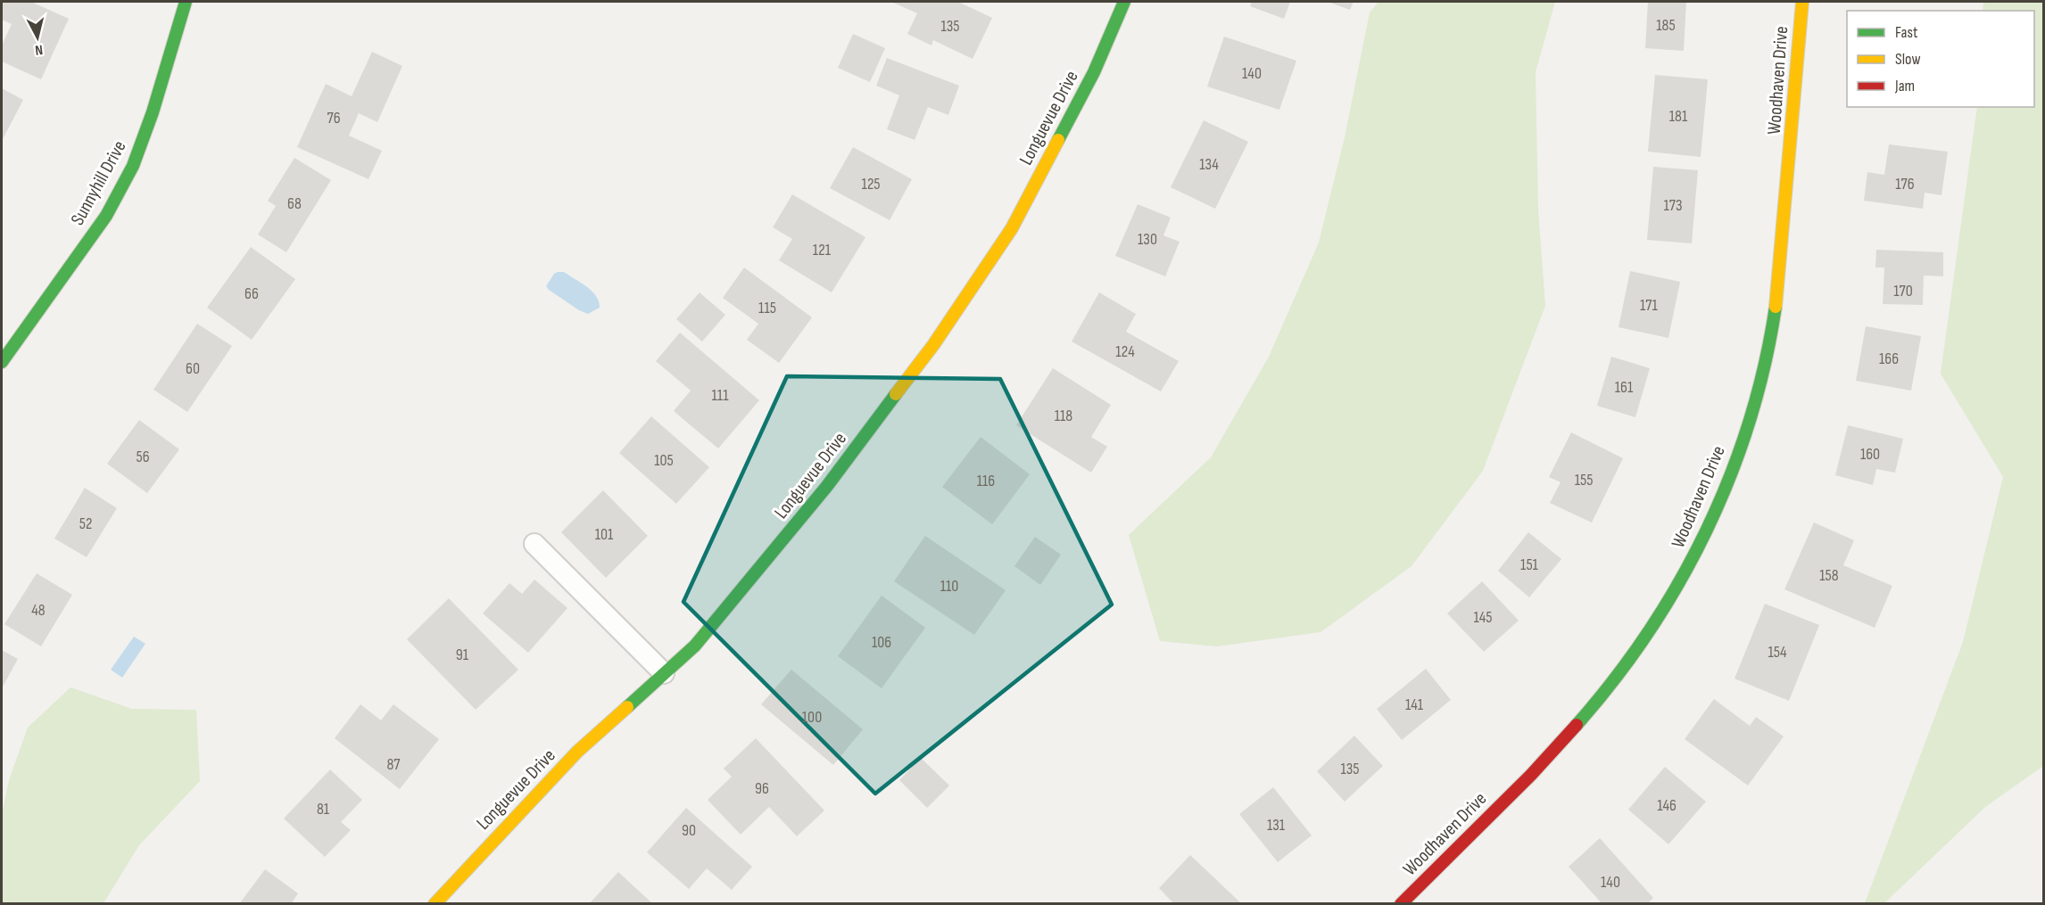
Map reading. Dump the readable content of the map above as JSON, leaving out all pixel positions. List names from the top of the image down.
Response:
{
  "streets": {
    "street": ["Woodhaven Drive", "Longuevue Drive", "Sunnyhill Drive"]
  },
  "house_numbers": [
    "185",
    "135",
    "140",
    "181",
    "76",
    "134",
    "125",
    "176",
    "68",
    "173",
    "130",
    "121",
    "170",
    "66",
    "171",
    "115",
    "124",
    "166",
    "60",
    "161",
    "111",
    "118",
    "160",
    "56",
    "105",
    "155",
    "116",
    "52",
    "101",
    "151",
    "158",
    "110",
    "48",
    "145",
    "106",
    "154",
    "91",
    "141",
    "100",
    "87",
    "135",
    "96",
    "146",
    "81",
    "131",
    "90",
    "140"
  ],
  "legend": ["Fast", "Slow", "Jam"],
  "north": "bottom"
}
